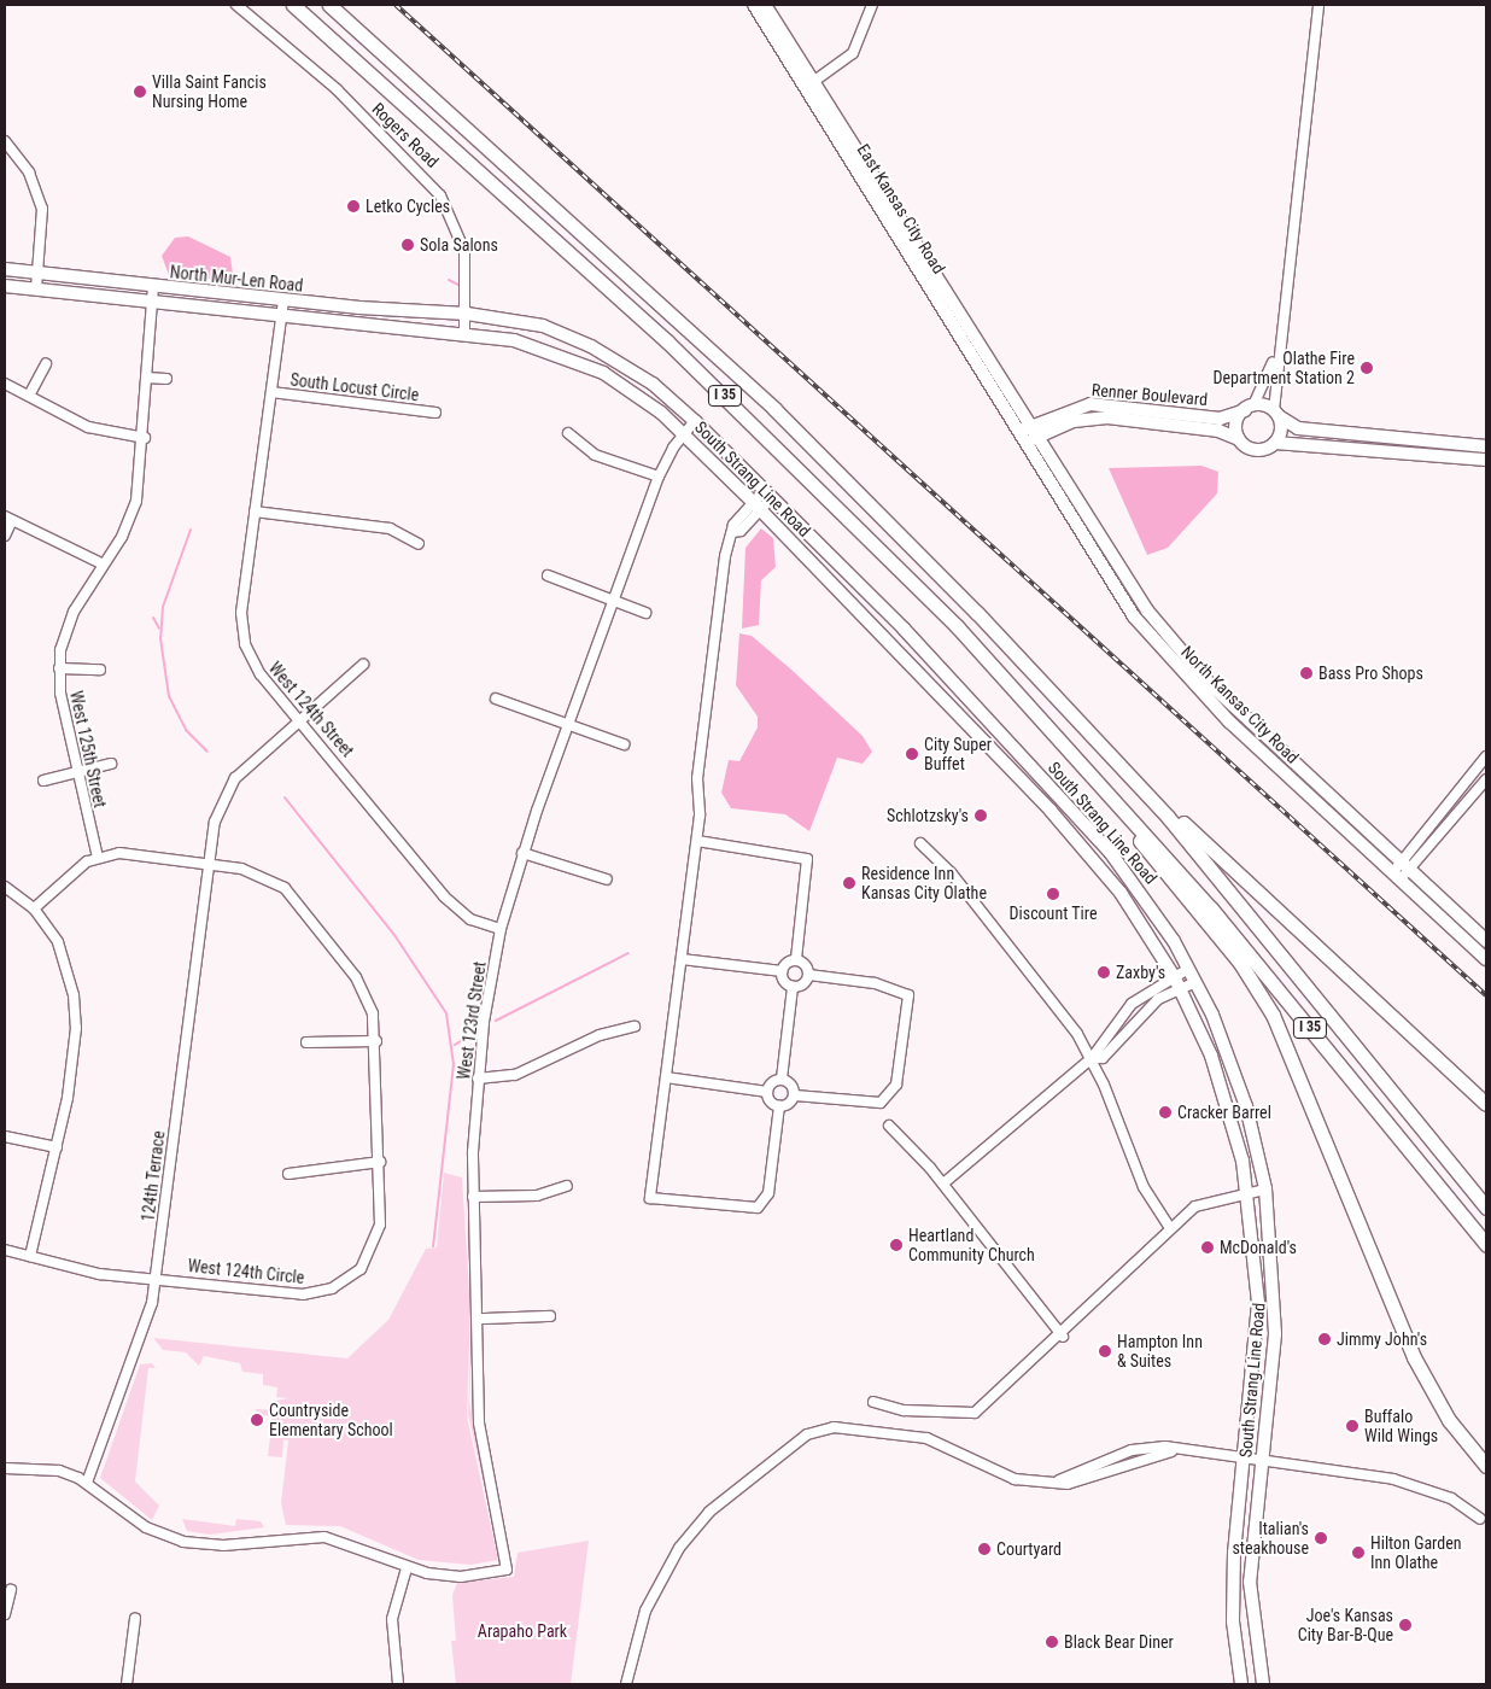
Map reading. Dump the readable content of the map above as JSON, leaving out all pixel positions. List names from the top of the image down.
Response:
{
  "streets": {
    "highway": ["I 35"],
    "main road": [
      "East Kansas City Road",
      "North Mur-Len Road",
      "Renner Boulevard",
      "South Strang Line Road",
      "North Kansas City Road"
    ],
    "street": [
      "Rogers Road",
      "South Locust Circle",
      "West 124th Street",
      "West 125th Street",
      "West 123rd Street",
      "124th Terrace",
      "West 124th Circle"
    ]
  },
  "crossings": [
    ["Rogers Road", "North Mur-Len Road"],
    ["Rogers Road", "South Strang Line Road"],
    ["East Kansas City Road", "Renner Boulevard"],
    ["East Kansas City Road", "North Kansas City Road"],
    ["North Mur-Len Road", "South Strang Line Road"],
    ["North Mur-Len Road", "West 124th Street"],
    ["North Mur-Len Road", "West 125th Street"],
    ["South Locust Circle", "West 124th Street"],
    ["Renner Boulevard", "North Kansas City Road"],
    ["South Strang Line Road", "West 123rd Street"],
    ["West 124th Street", "West 123rd Street"],
    ["West 124th Street", "124th Terrace"],
    ["West 125th Street", "West 124th Circle"],
    ["124th Terrace", "West 124th Circle"]
  ],
  "parks": ["Arapaho Park"],
  "places": [
    "Villa Saint Fancis Nursing Home",
    "Letko Cycles",
    "Sola Salons",
    "Olathe Fire Department Station 2",
    "Bass Pro Shops",
    "City Super Buffet",
    "Schlotzsky's",
    "Residence Inn Kansas City Olathe",
    "Discount Tire",
    "Zaxby's",
    "Cracker Barrel",
    "Heartland Community Church",
    "McDonald's",
    "Jimmy John's",
    "Hampton Inn & Suites",
    "Countryside Elementary School",
    "Buffalo Wild Wings",
    "Italian's steakhouse",
    "Courtyard",
    "Hilton Garden Inn Olathe",
    "Joe's Kansas City Bar-B-Que",
    "Black Bear Diner"
  ]
}
